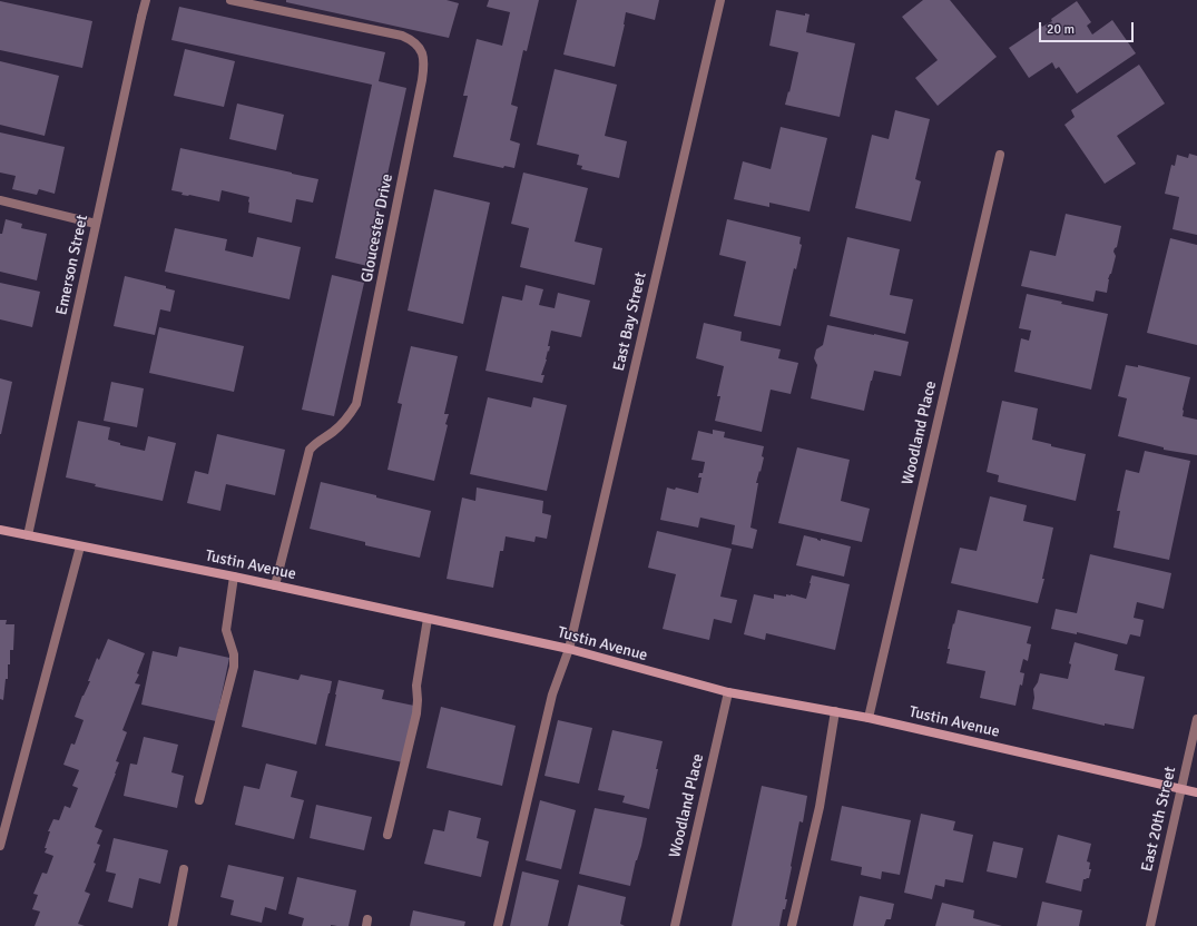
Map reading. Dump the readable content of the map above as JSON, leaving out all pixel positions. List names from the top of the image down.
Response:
{
  "streets": {
    "street": [
      "Gloucester Drive",
      "Emerson Street",
      "East Bay Street",
      "Woodland Place",
      "Tustin Avenue",
      "East 20th Street"
    ]
  },
  "crossings": [
    ["Gloucester Drive", "Tustin Avenue"],
    ["Emerson Street", "Tustin Avenue"],
    ["East Bay Street", "Tustin Avenue"],
    ["Woodland Place", "Tustin Avenue"],
    ["Tustin Avenue", "East 20th Street"]
  ],
  "scale_bar": "20 m"
}
